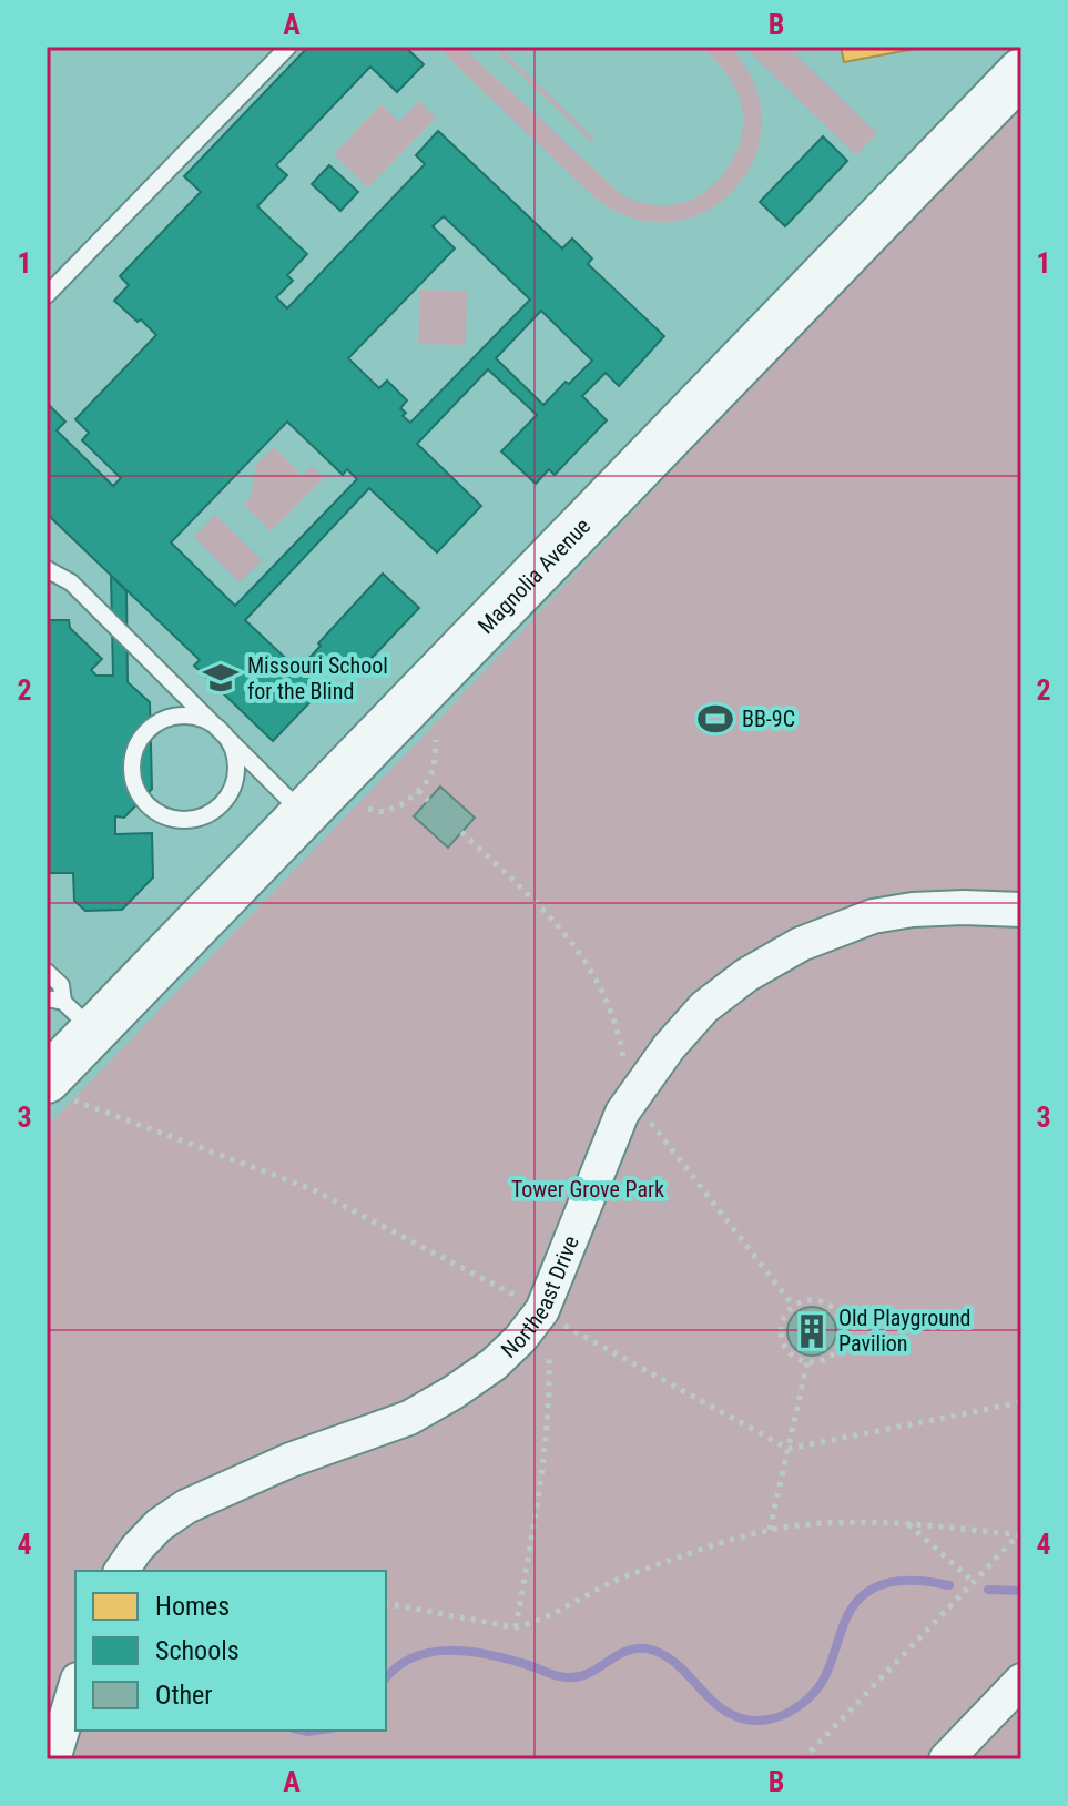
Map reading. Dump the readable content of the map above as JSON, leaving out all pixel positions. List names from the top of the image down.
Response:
{
  "streets": {
    "street": ["Magnolia Avenue", "Northeast Drive"]
  },
  "parks": ["Tower Grove Park"],
  "places": {
    "school or university": ["Missouri School for the Blind"],
    "sports": ["BB-9C"],
    "building": ["Old Playground Pavilion"]
  },
  "legend": ["Homes", "Schools", "Other"],
  "grid": {
    "columns": ["A", "B"],
    "rows": [
      "1",
      "2",
      "3",
      "4"
    ]
  }
}
